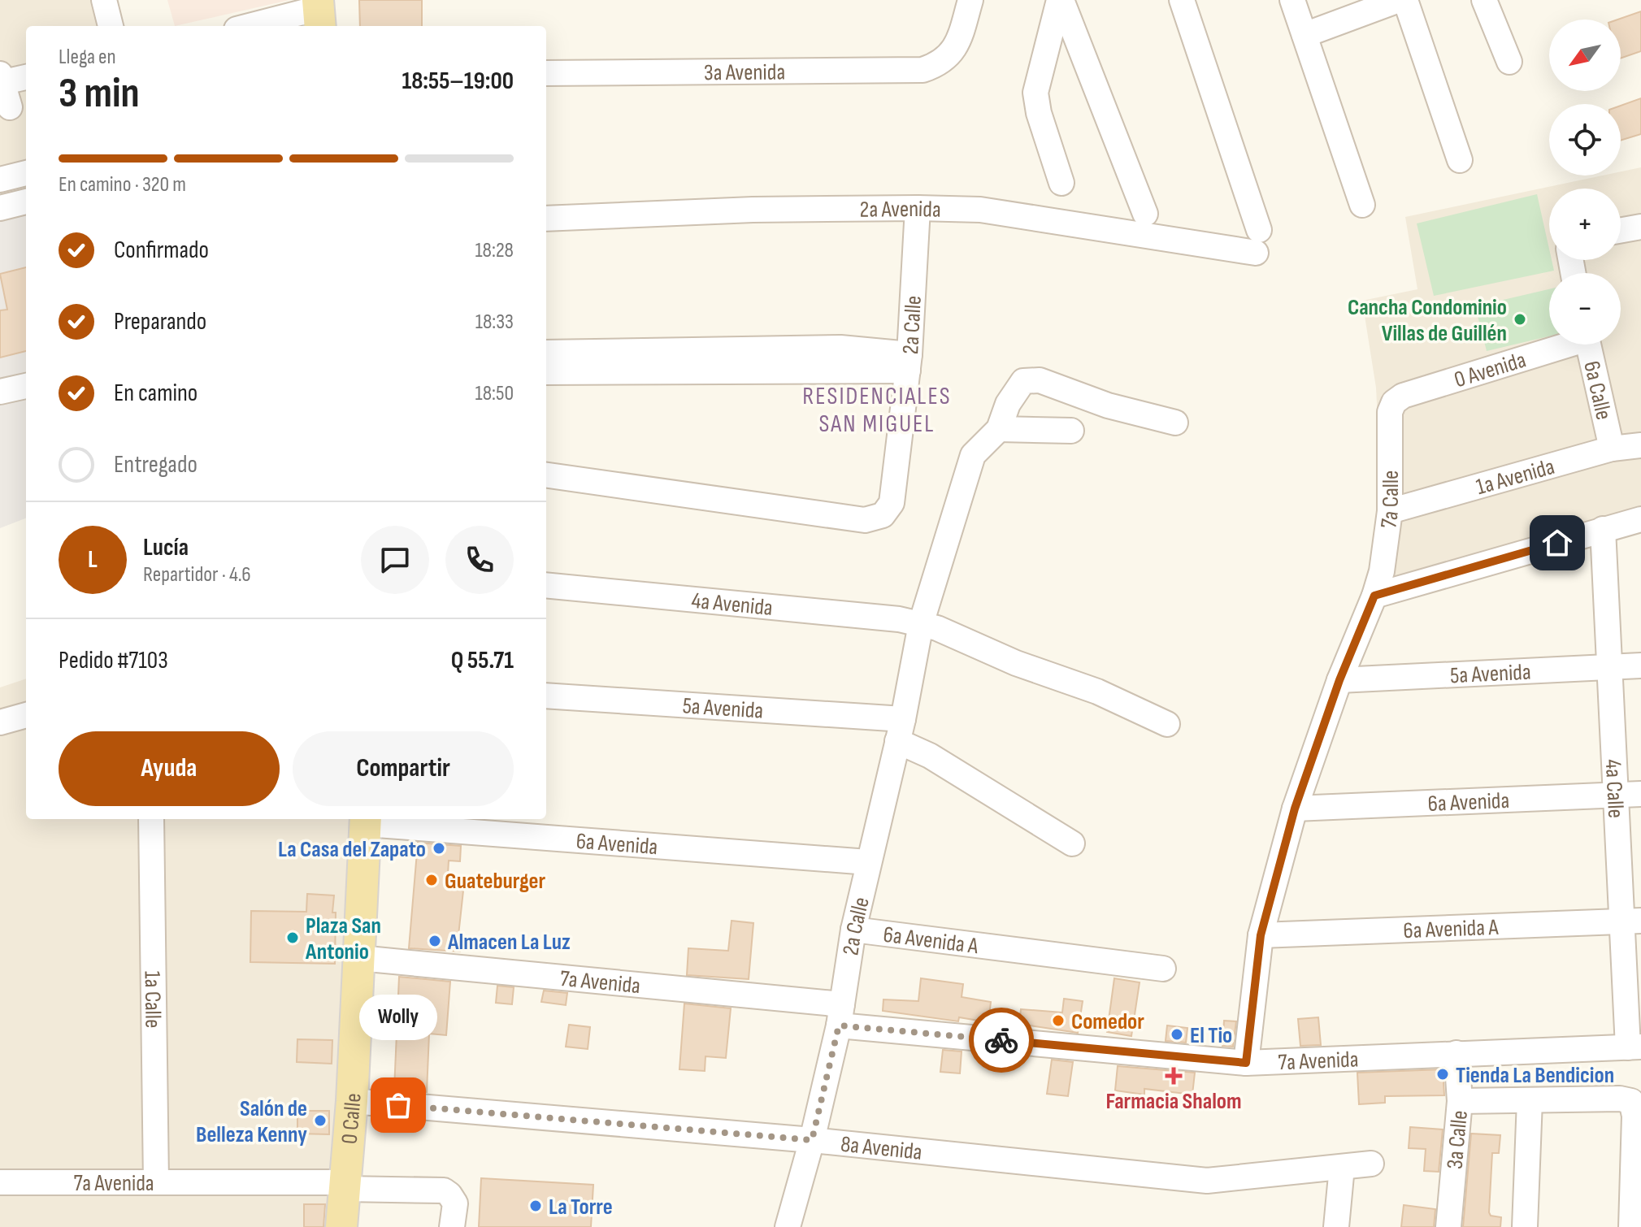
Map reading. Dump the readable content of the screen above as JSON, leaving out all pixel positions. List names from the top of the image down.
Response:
{
  "streets": {
    "main road": ["0 Calle"],
    "street": [
      "3a Avenida",
      "2a Avenida",
      "2a Calle",
      "0 Avenida",
      "6a Calle",
      "1a Avenida",
      "7a Calle",
      "4a Avenida",
      "5a Avenida",
      "4a Calle",
      "6a Avenida",
      "6a Avenida A",
      "7a Avenida",
      "1a Calle",
      "3a Calle",
      "8a Avenida"
    ]
  },
  "crossings": [
    ["2a Avenida", "2a Calle"],
    ["2a Calle", "4a Avenida"],
    ["2a Calle", "5a Avenida"],
    ["2a Calle", "6a Avenida"],
    ["2a Calle", "6a Avenida A"],
    ["2a Calle", "7a Avenida"],
    ["2a Calle", "8a Avenida"],
    ["0 Avenida", "7a Calle"],
    ["6a Calle", "1a Avenida"],
    ["1a Avenida", "7a Calle"],
    ["5a Avenida", "4a Calle"],
    ["4a Calle", "6a Avenida"],
    ["4a Calle", "6a Avenida A"],
    ["4a Calle", "7a Avenida"],
    ["6a Avenida", "0 Calle"],
    ["7a Avenida", "1a Calle"],
    ["7a Avenida", "0 Calle"],
    ["7a Avenida", "3a Calle"],
    ["0 Calle", "8a Avenida"]
  ],
  "districts": ["RESIDENCIALES SAN MIGUEL"],
  "places": {
    "other": [
      "Cancha Condominio Villas de Guillén",
      "La Casa del Zapato",
      "Guateburger",
      "Plaza San Antonio",
      "Almacen La Luz",
      "Comedor",
      "El Tio",
      "Tienda La Bendicion",
      "Wolly",
      "Salón de Belleza Kenny",
      "La Torre"
    ],
    "health": ["Farmacia Shalom"]
  },
  "north": "bottom left",
  "page": {
    "map_buttons": ["+", "−"],
    "heading": ["3 min", "Llega en", "18:55–19:00"],
    "panel": [
      "Lucía",
      "Repartidor · 4.6",
      "Pedido #7103",
      "Q 55.71"
    ],
    "bar": "En camino · 320 m",
    "list": [
      ["Confirmado", "18:28"],
      ["Preparando", "18:33"],
      ["En camino", "18:50"],
      "Entregado"
    ],
    "round": "L",
    "buttons": ["Ayuda", "Compartir"],
    "bubble": "Wolly"
  }
}
